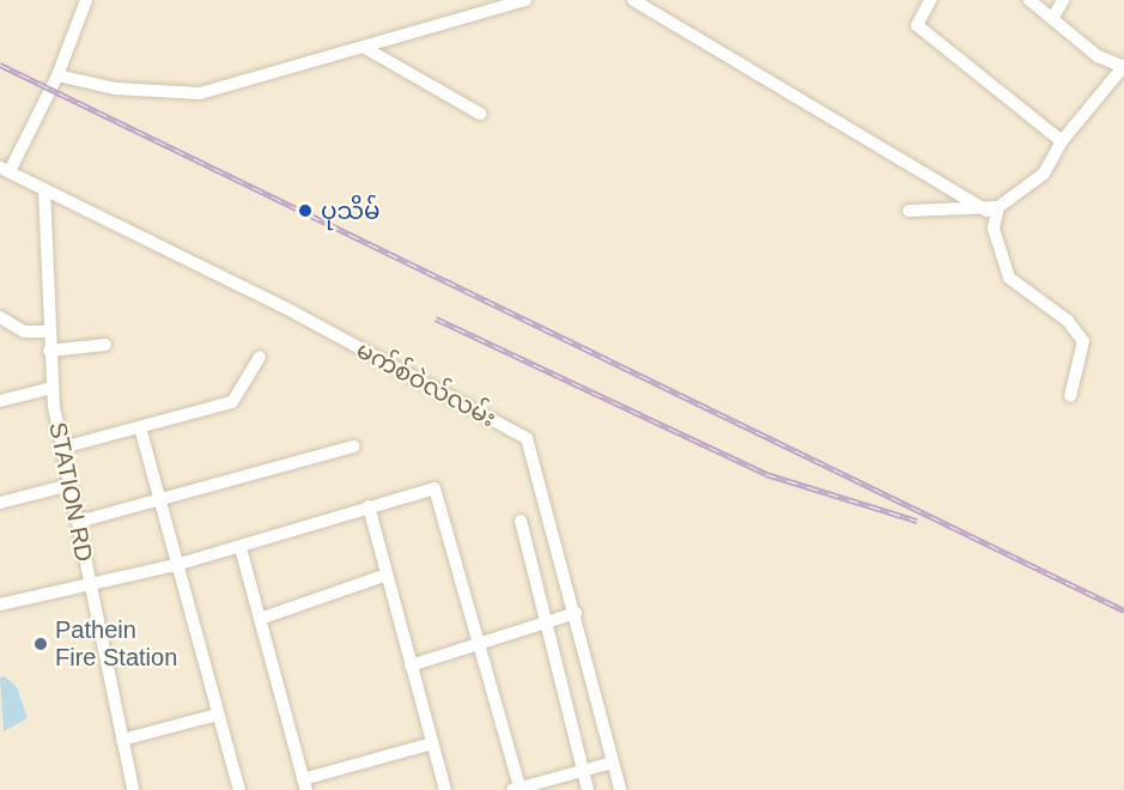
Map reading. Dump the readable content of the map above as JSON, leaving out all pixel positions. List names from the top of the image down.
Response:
{
  "streets": {
    "street": ["မက်စ်ဝဲလ်လမ်း", "STATION RD"]
  },
  "crossings": [
    ["မက်စ်ဝဲလ်လမ်း", "STATION RD"]
  ],
  "places": ["ပုသိမ်", "Pathein Fire Station"]
}
